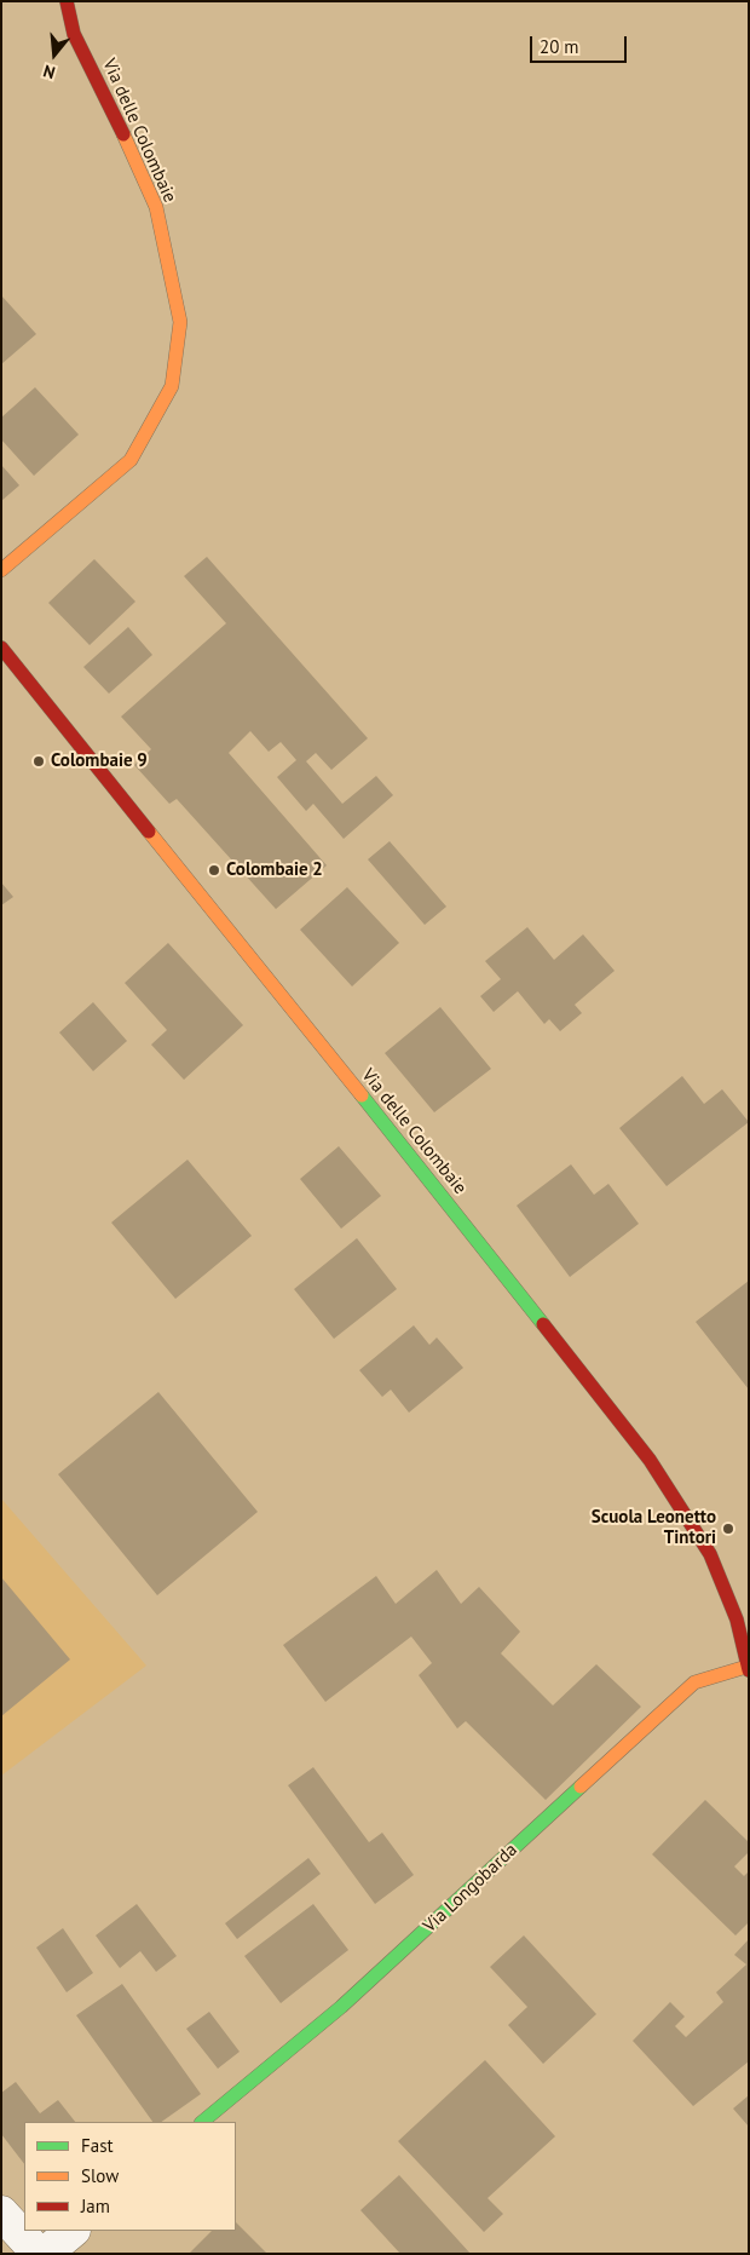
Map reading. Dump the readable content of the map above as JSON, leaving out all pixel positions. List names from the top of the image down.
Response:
{
  "streets": {
    "street": ["Via delle Colombaie", "Via Longobarda"]
  },
  "crossings": [
    ["Via delle Colombaie", "Via Longobarda"]
  ],
  "places": ["Colombaie 9", "Colombaie 2", "Scuola Leonetto Tintori"],
  "legend": ["Fast", "Slow", "Jam"],
  "scale_bar": "20 m",
  "north": "bottom"
}
